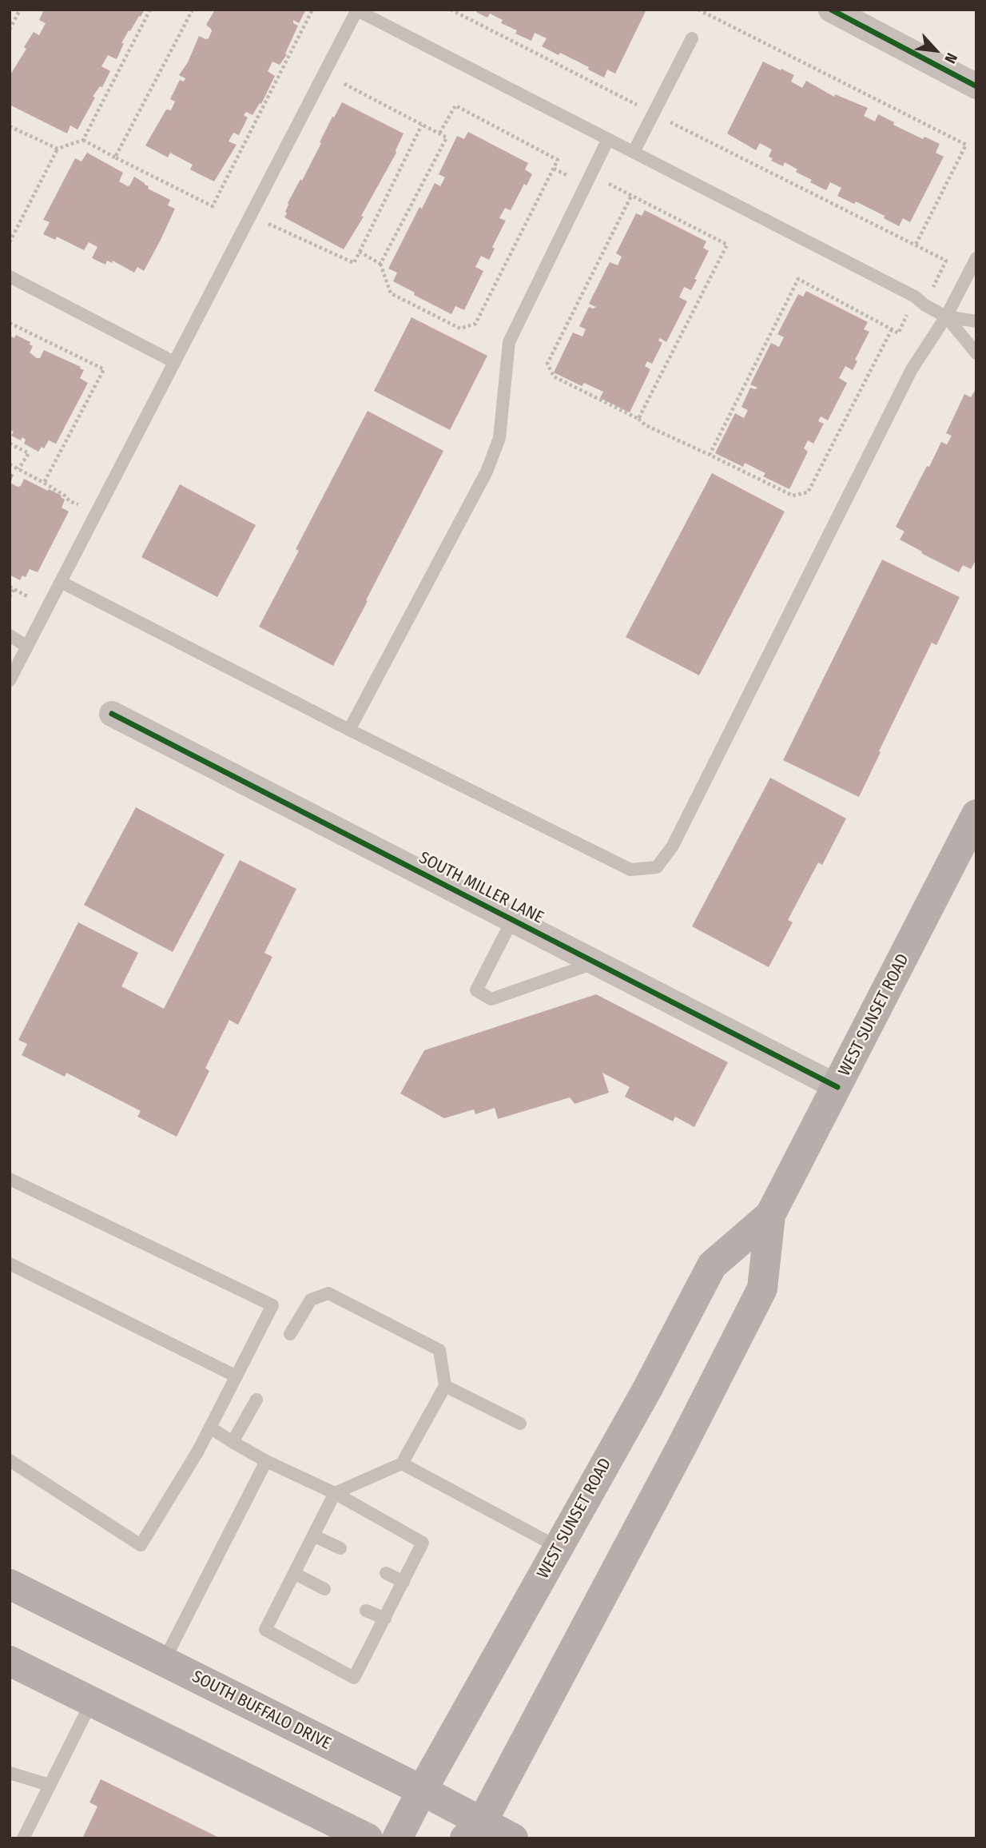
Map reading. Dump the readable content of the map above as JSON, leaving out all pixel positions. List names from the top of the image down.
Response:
{
  "streets": {
    "main road": ["WEST SUNSET ROAD", "SOUTH BUFFALO DRIVE"],
    "street": ["SOUTH MILLER LANE"]
  },
  "crossings": [
    ["SOUTH MILLER LANE", "WEST SUNSET ROAD"],
    ["WEST SUNSET ROAD", "SOUTH BUFFALO DRIVE"]
  ],
  "north": "bottom right"
}
